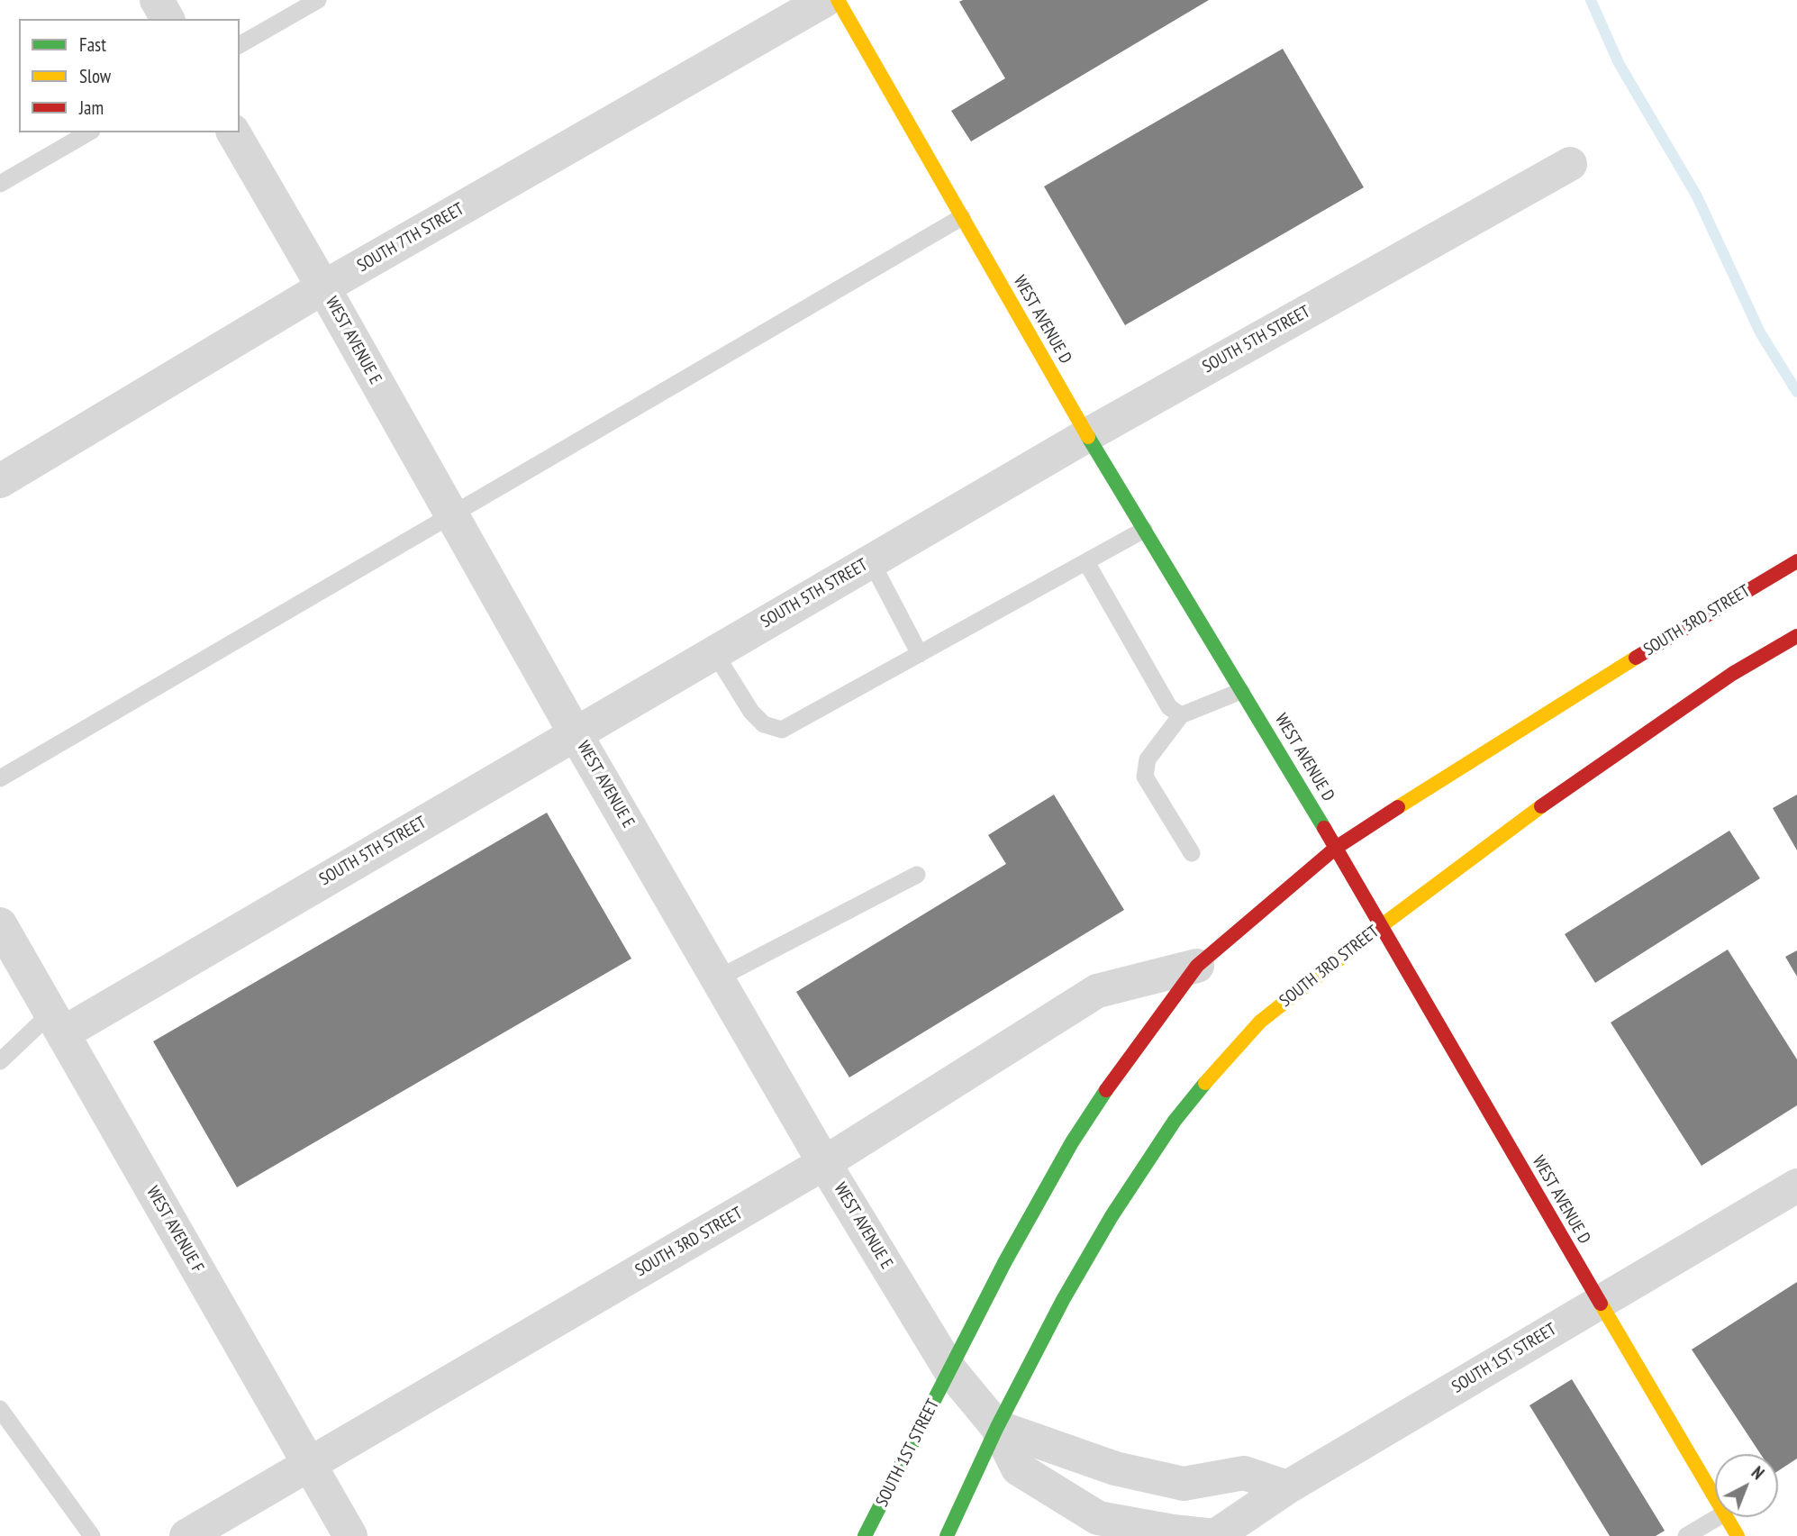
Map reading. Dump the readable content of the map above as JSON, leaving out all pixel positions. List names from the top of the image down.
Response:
{
  "streets": {
    "main road": ["WEST AVENUE D", "SOUTH 3RD STREET", "SOUTH 1ST STREET"],
    "street": [
      "SOUTH 7TH STREET",
      "SOUTH 5TH STREET",
      "WEST AVENUE E",
      "WEST AVENUE F"
    ]
  },
  "crossings": [
    ["SOUTH 7TH STREET", "WEST AVENUE E"],
    ["WEST AVENUE D", "SOUTH 5TH STREET"],
    ["WEST AVENUE D", "SOUTH 3RD STREET"],
    ["WEST AVENUE D", "SOUTH 1ST STREET"],
    ["SOUTH 5TH STREET", "WEST AVENUE E"],
    ["SOUTH 5TH STREET", "WEST AVENUE F"],
    ["WEST AVENUE E", "SOUTH 3RD STREET"],
    ["WEST AVENUE E", "SOUTH 1ST STREET"],
    ["SOUTH 3RD STREET", "WEST AVENUE F"],
    ["SOUTH 3RD STREET", "SOUTH 1ST STREET"]
  ],
  "legend": ["Fast", "Slow", "Jam"],
  "north": "top right"
}
